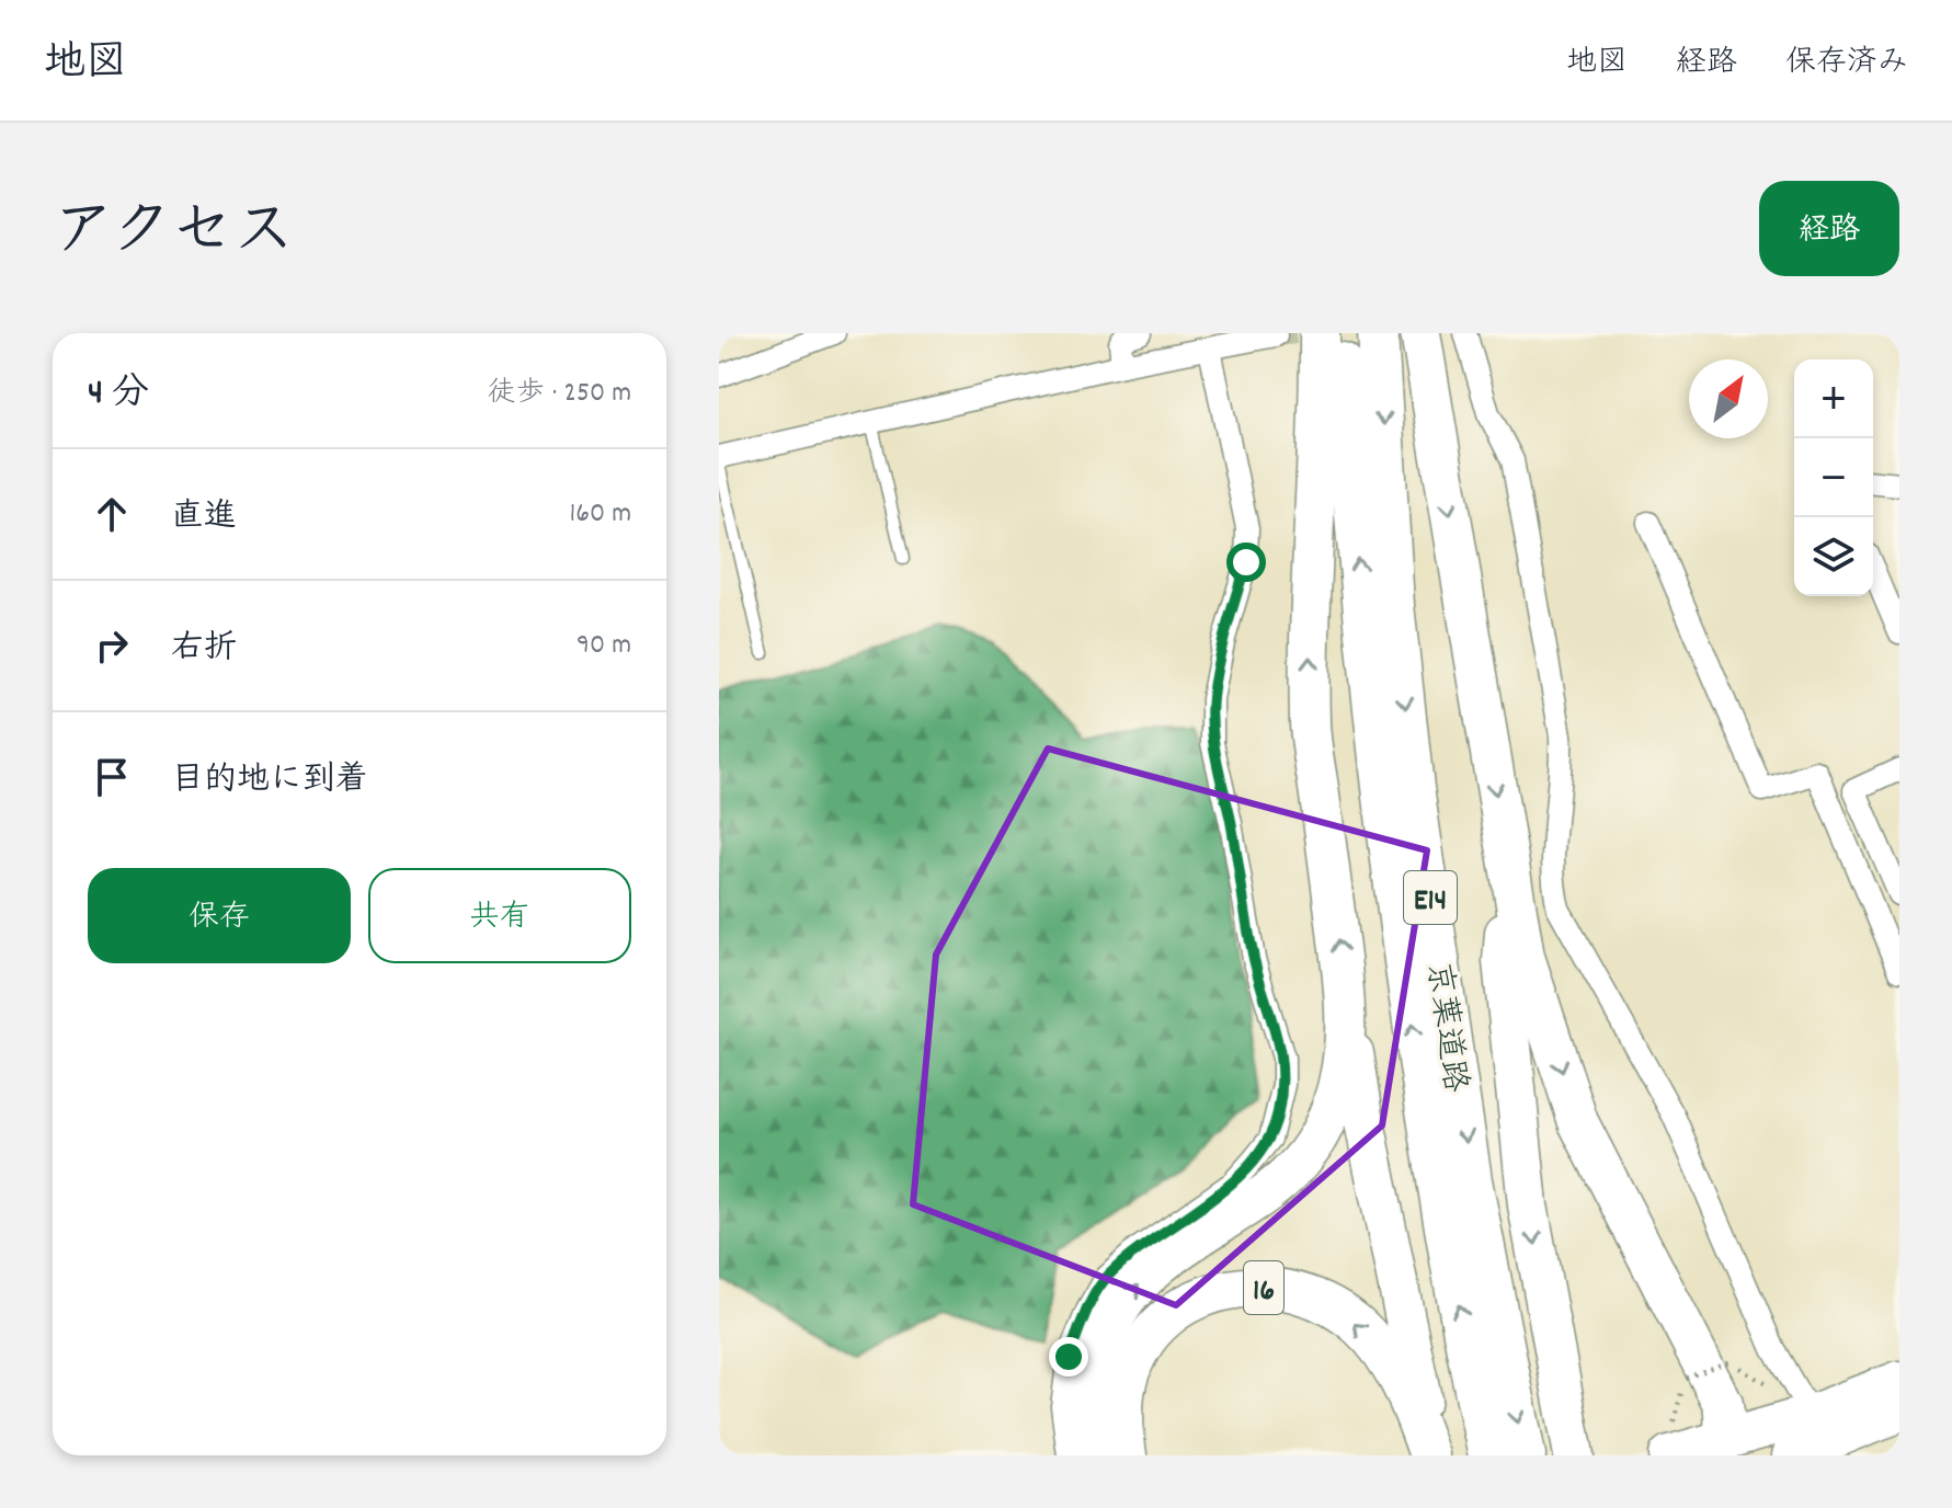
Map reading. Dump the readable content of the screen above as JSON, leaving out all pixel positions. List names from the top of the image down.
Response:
{
  "streets": {
    "highway": ["E14", "京葉道路", "16"]
  },
  "north": "top right",
  "page": {
    "header": "地図",
    "nav": ["地図", "経路", "保存済み"],
    "title": "アクセス",
    "buttons": [
      "経路",
      ["保存", "共有"]
    ],
    "heading": ["4 分", "徒歩 · 250 m"],
    "map_buttons": ["+", "−"],
    "list": [
      ["直進", "160 m"],
      ["右折", "90 m"],
      "目的地に到着"
    ]
  }
}
